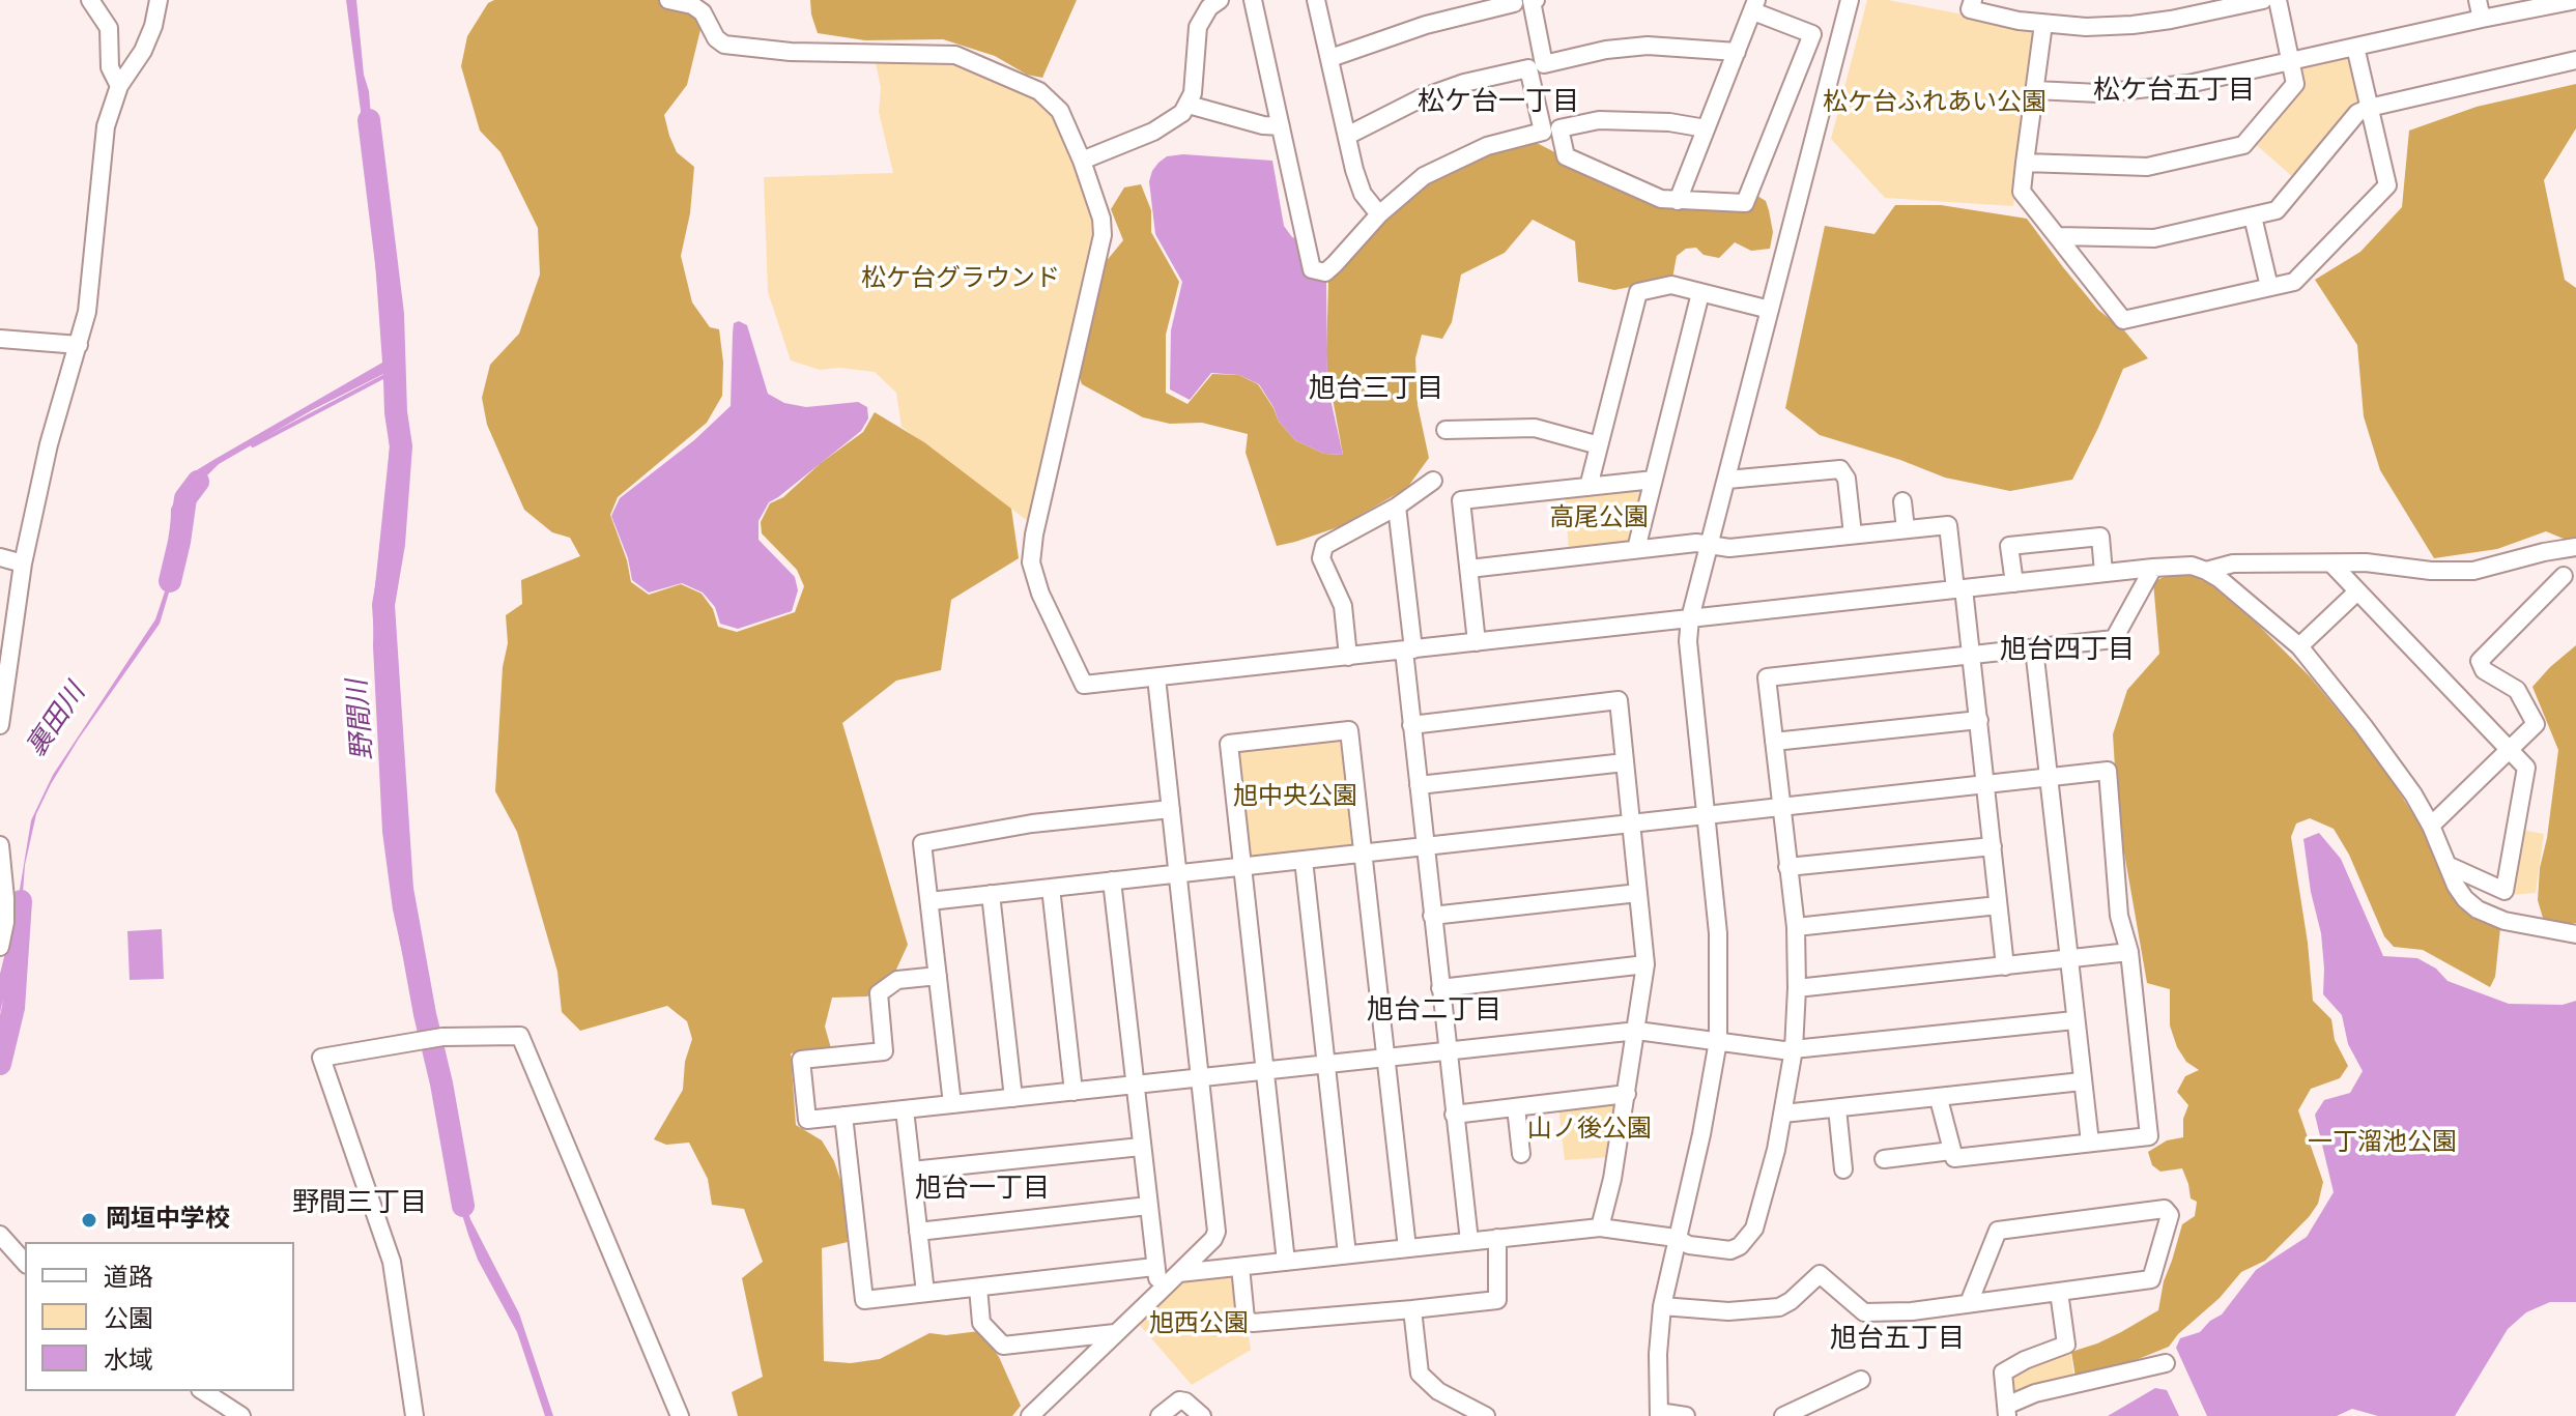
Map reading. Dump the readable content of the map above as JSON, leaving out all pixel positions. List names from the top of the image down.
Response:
{
  "districts": [
    "松ケ台五丁目",
    "松ケ台一丁目",
    "旭台三丁目",
    "旭台四丁目",
    "旭台二丁目",
    "旭台一丁目",
    "野間三丁目",
    "旭台五丁目"
  ],
  "water": ["野間川", "裏田川"],
  "parks": [
    "松ケ台ふれあい公園",
    "松ケ台グラウンド",
    "高尾公園",
    "旭中央公園",
    "山ノ後公園",
    "一丁溜池公園",
    "旭西公園"
  ],
  "places": ["岡垣中学校"],
  "legend": ["道路", "公園", "水域"]
}
